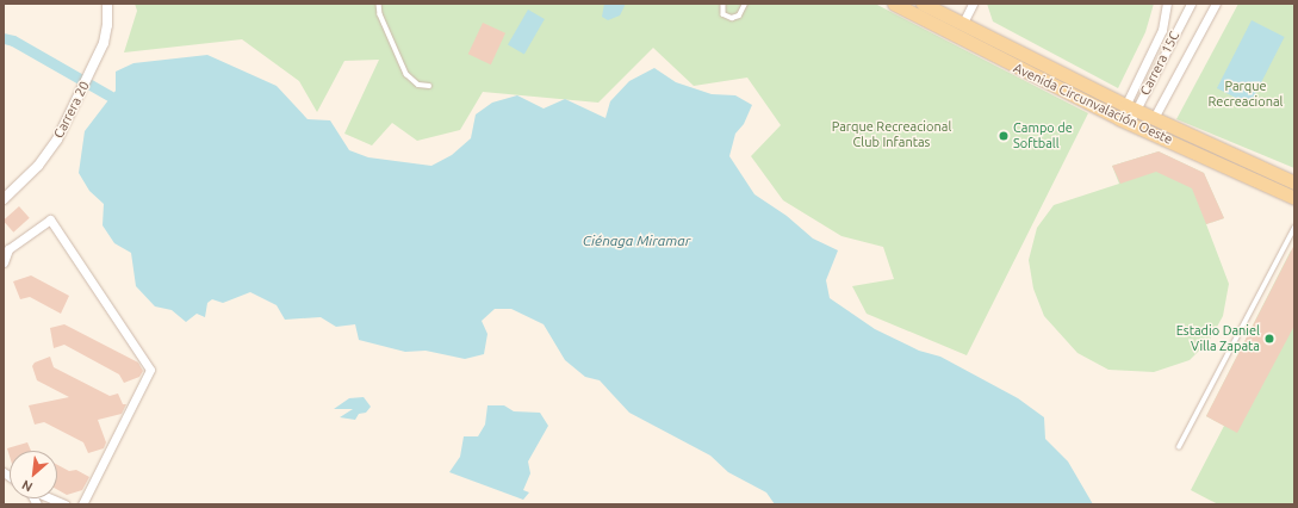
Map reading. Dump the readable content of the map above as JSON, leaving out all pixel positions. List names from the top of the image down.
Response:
{
  "streets": {
    "main road": ["Avenida Circunvalación Oeste"],
    "street": ["Carrera 15C", "Carrera 20"]
  },
  "crossings": [
    ["Carrera 15C", "Avenida Circunvalación Oeste"]
  ],
  "water": ["Ciénaga Miramar"],
  "parks": ["Parque Recreacional", "Parque Recreacional Club Infantas"],
  "places": ["Campo de Softball", "Estadio Daniel Villa Zapata"],
  "north": "bottom left"
}
